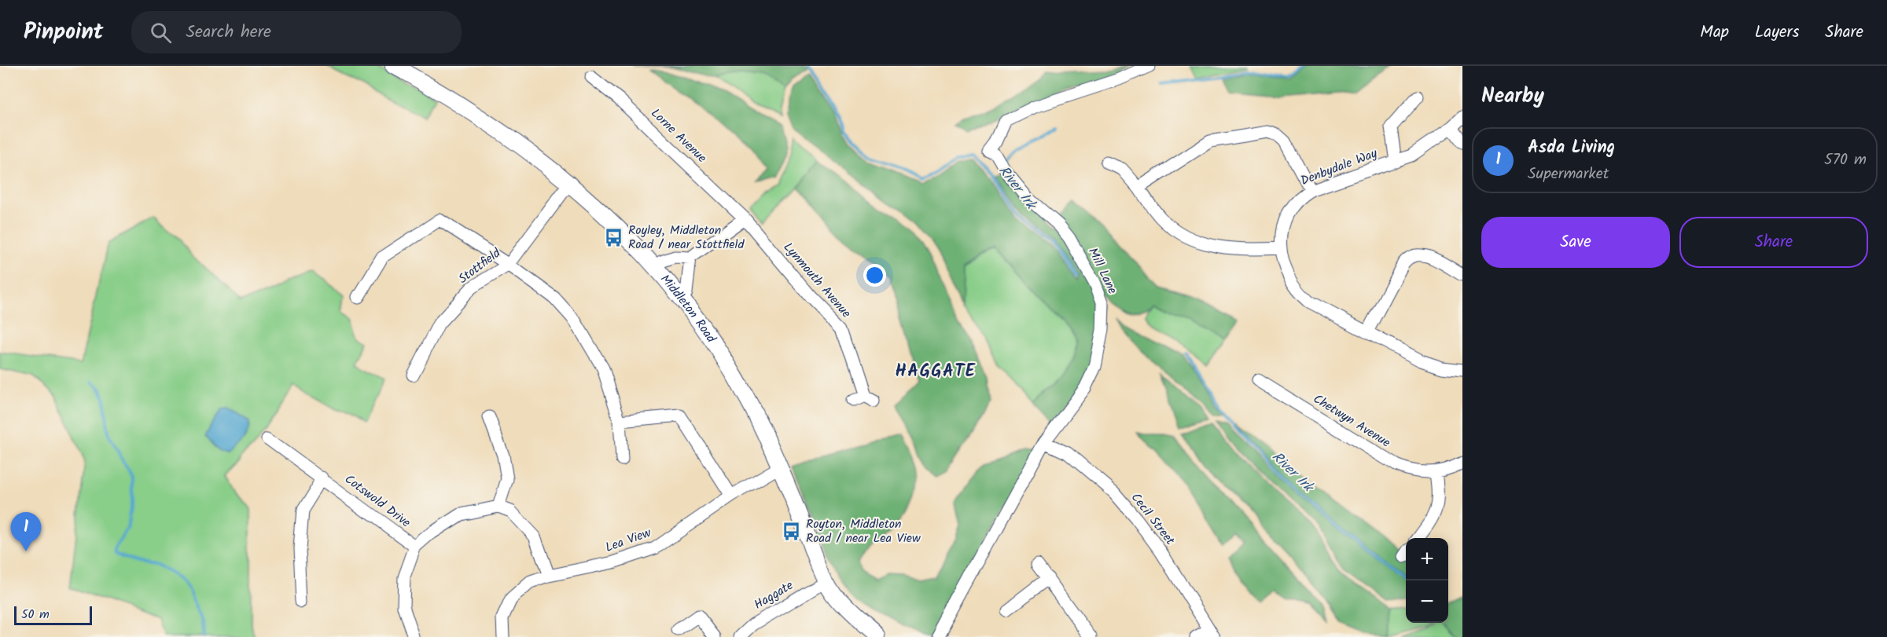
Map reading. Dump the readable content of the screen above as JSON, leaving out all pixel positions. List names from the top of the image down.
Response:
{
  "streets": {
    "main road": ["Middleton Road"],
    "street": [
      "Lorne Avenue",
      "Denbydale Way",
      "Stottfield",
      "Mill Lane",
      "Lynmouth Avenue",
      "Chetwyn Avenue",
      "Cotswold Drive",
      "Cecil Street",
      "Lea View",
      "Haggate"
    ]
  },
  "crossings": [
    ["Lorne Avenue", "Lynmouth Avenue"],
    ["Stottfield", "Middleton Road"],
    ["Mill Lane", "Cecil Street"],
    ["Middleton Road", "Lea View"],
    ["Middleton Road", "Haggate"]
  ],
  "districts": ["HAGGATE"],
  "water": ["River Irk"],
  "places": {
    "bus stop": ["Royley, Middleton Road / near Stottfield", "Royton, Middleton Road / near Lea View"]
  },
  "scale_bar": "50 m",
  "page": {
    "header": "Pinpoint",
    "search": "Search here",
    "nav": ["Map", "Layers", "Share"],
    "heading": "Nearby",
    "list": [
      {
        "mark": "1",
        "name": "Asda Living",
        "note": "Supermarket",
        "value": "570 m"
      }
    ],
    "buttons": ["Save", "Share"],
    "pins": "1",
    "map_buttons": ["+", "−"],
    "scale": "50 m"
  }
}
